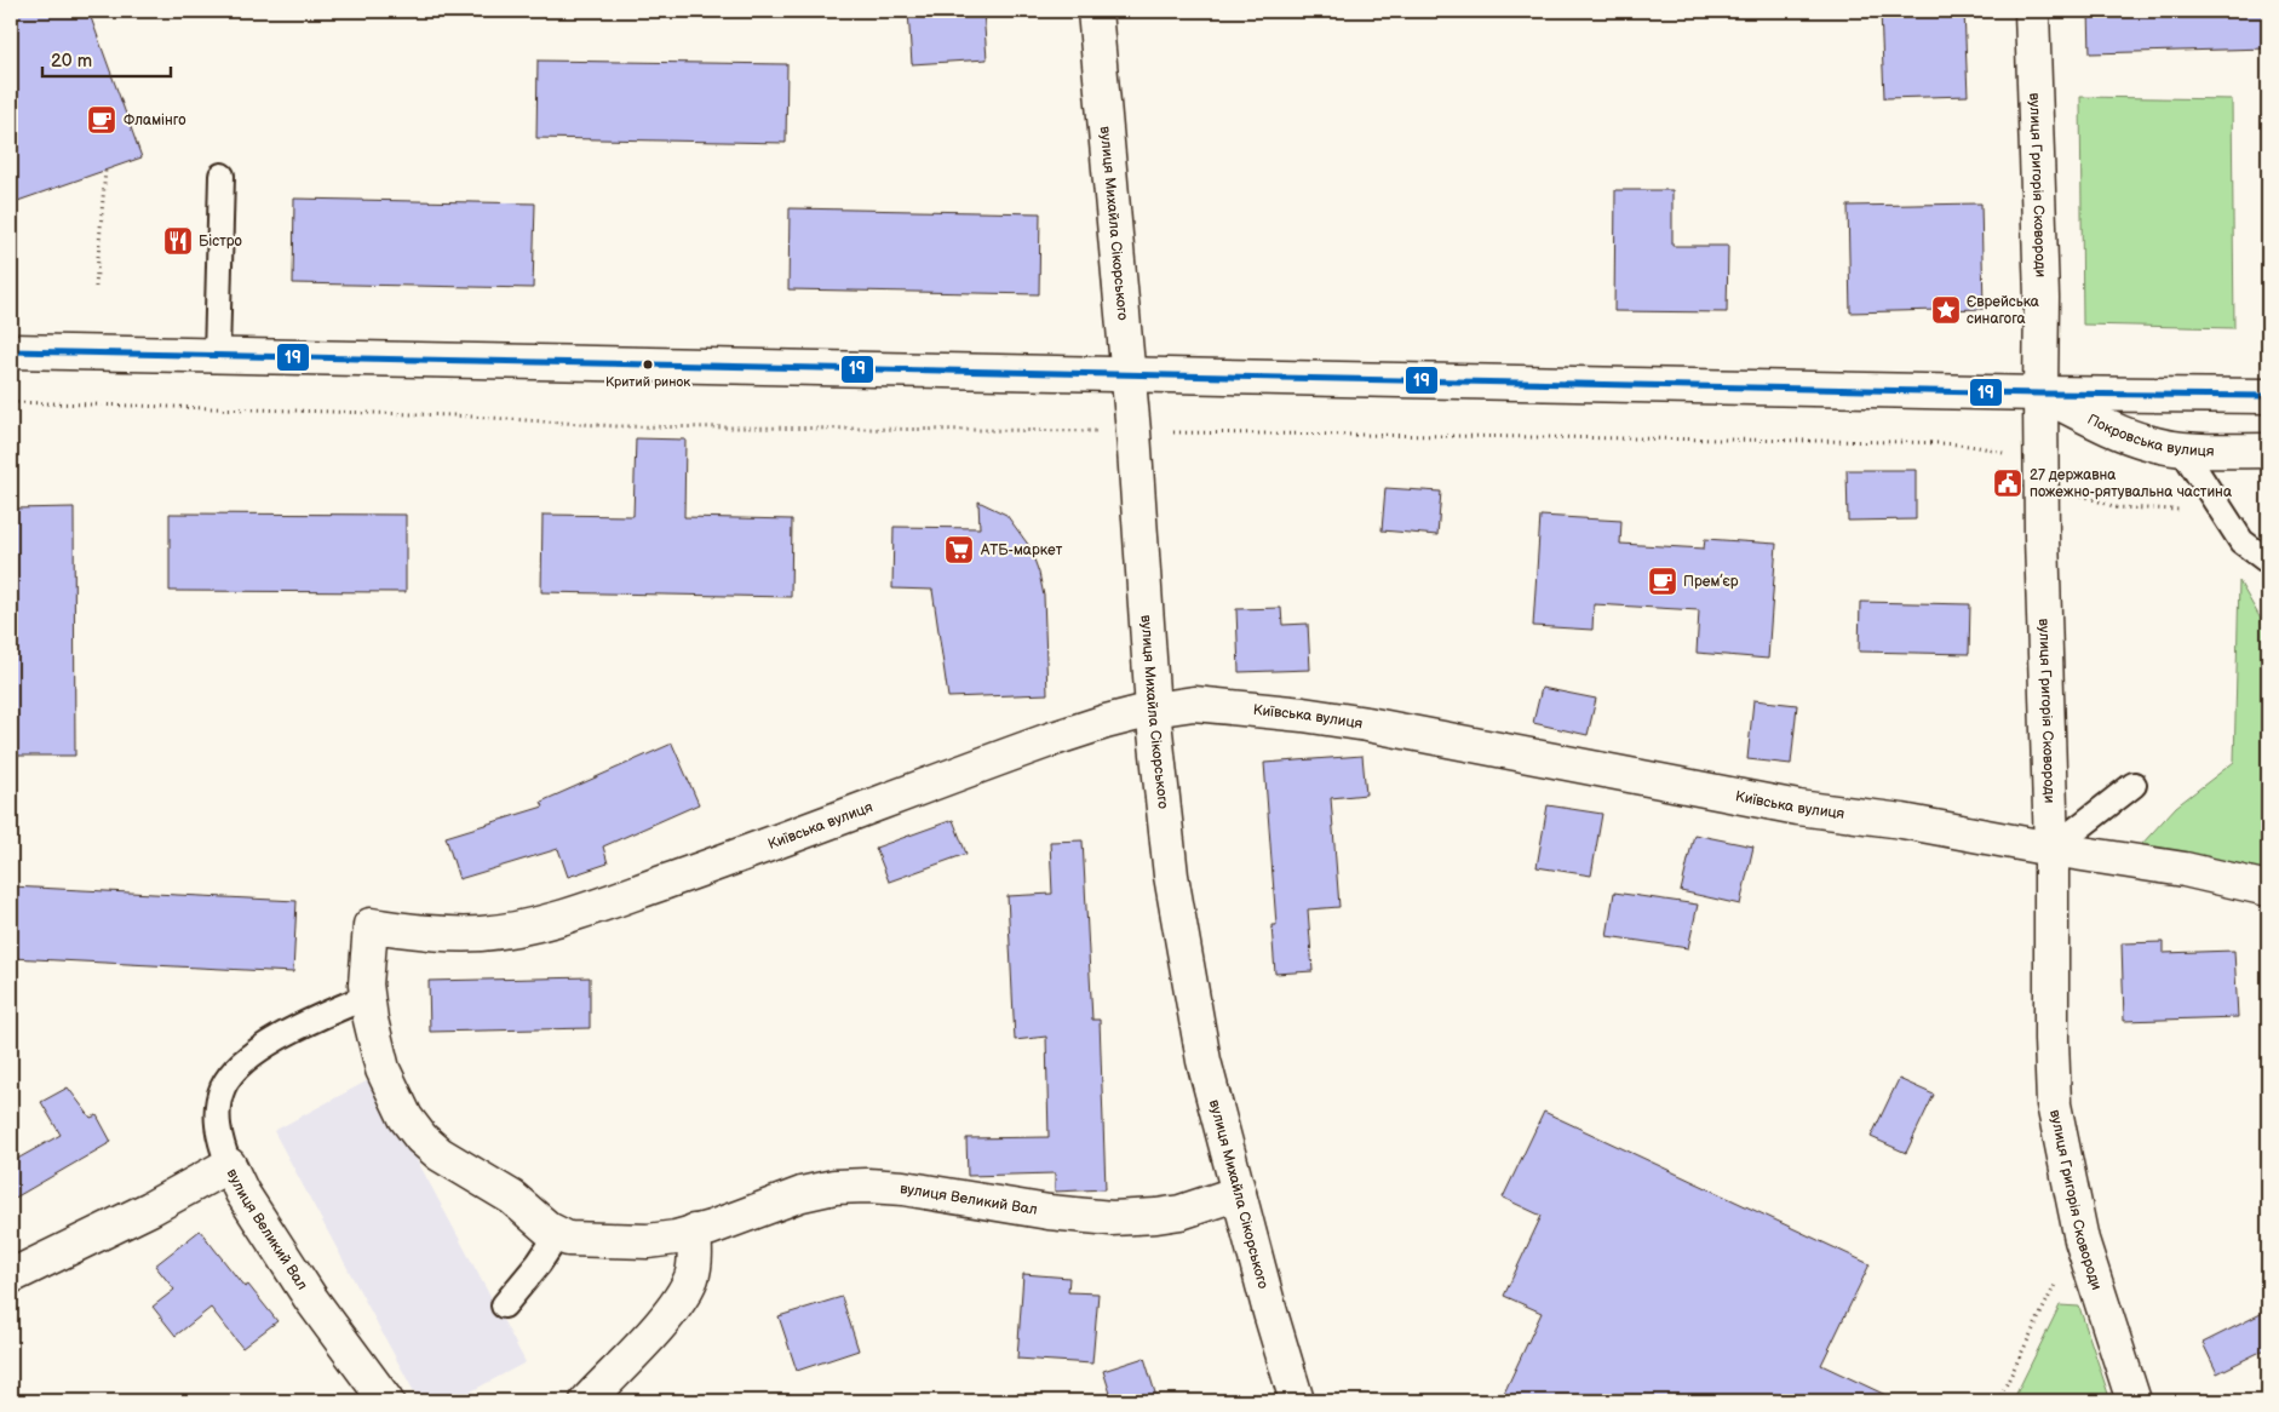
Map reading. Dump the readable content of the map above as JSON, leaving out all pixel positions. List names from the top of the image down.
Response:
{
  "streets": {
    "street": [
      "вулиця Григорія Сковороди",
      "вулиця Михайла Сікорського",
      "Покровська вулиця",
      "Київська вулиця",
      "вулиця Великий Вал"
    ]
  },
  "crossings": [
    ["вулиця Григорія Сковороди", "Покровська вулиця"],
    ["вулиця Григорія Сковороди", "Київська вулиця"],
    ["вулиця Михайла Сікорського", "Покровська вулиця"],
    ["вулиця Михайла Сікорського", "Київська вулиця"],
    ["вулиця Михайла Сікорського", "вулиця Великий Вал"]
  ],
  "places": {
    "cafe": ["Фламінго", "Прем’єр"],
    "restaurant": ["Бістро"],
    "place": ["Єврейська синагога"],
    "other": ["Критий ринок"],
    "public building": ["27 державна пожежно-рятувальна частина"],
    "supermarket": ["АТБ-маркет"]
  },
  "lines": ["transit line 19"],
  "scale_bar": "20 m"
}
